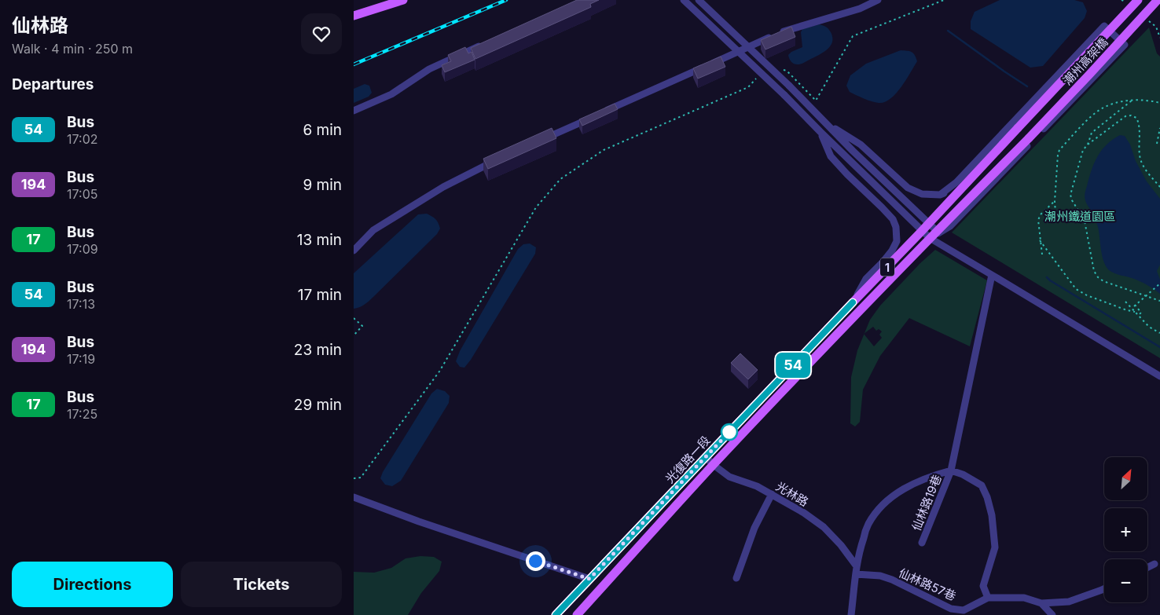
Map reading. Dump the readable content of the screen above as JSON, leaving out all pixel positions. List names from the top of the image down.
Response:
{
  "streets": {
    "main road": ["潮州高架橋", "1", "光復路一段"],
    "street": ["光林路", "仙林路19巷", "仙林路57巷"]
  },
  "crossings": [
    ["潮州高架橋", "1"],
    ["潮州高架橋", "光復路一段"],
    ["1", "光復路一段"],
    ["光復路一段", "光林路"]
  ],
  "parks": ["潮州鐵道園區"],
  "lines": ["bus line 54"],
  "north": "top right",
  "page": {
    "heading": [
      ["仙林路", "Walk · 4 min · 250 m"],
      "Departures"
    ],
    "on_map": "54",
    "list": [
      {
        "mark": "54",
        "name": "Bus",
        "note": "17:02",
        "value": "6 min"
      },
      {
        "mark": "194",
        "name": "Bus",
        "note": "17:05",
        "value": "9 min"
      },
      {
        "mark": "17",
        "name": "Bus",
        "note": "17:09",
        "value": "13 min"
      },
      {
        "mark": "54",
        "name": "Bus",
        "note": "17:13",
        "value": "17 min"
      },
      {
        "mark": "194",
        "name": "Bus",
        "note": "17:19",
        "value": "23 min"
      },
      {
        "mark": "17",
        "name": "Bus",
        "note": "17:25",
        "value": "29 min"
      }
    ],
    "map_buttons": ["+", "−"],
    "buttons": ["Directions", "Tickets"]
  }
}
